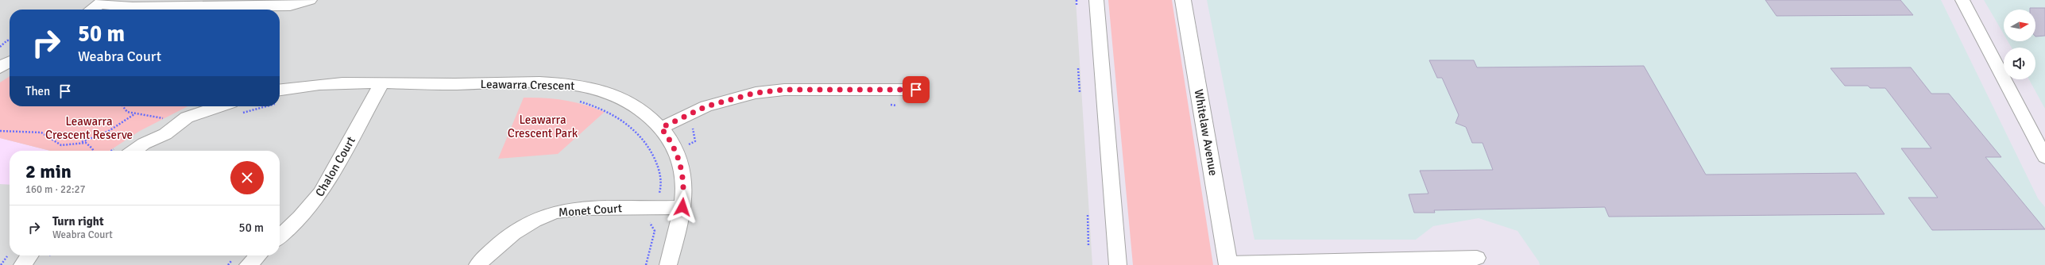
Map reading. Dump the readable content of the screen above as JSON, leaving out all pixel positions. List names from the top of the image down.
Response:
{
  "streets": {
    "street": [
      "Leawarra Crescent",
      "Whitelaw Avenue",
      "Chalon Court",
      "Monet Court"
    ]
  },
  "crossings": [
    ["Leawarra Crescent", "Chalon Court"],
    ["Leawarra Crescent", "Monet Court"]
  ],
  "parks": ["Leawarra Crescent Park", "Leawarra Crescent Reserve"],
  "north": "right",
  "page": {
    "turn": ["50 m", "Weabra Court"],
    "then": "Then",
    "heading": ["2 min", "160 m · 22:27"],
    "list": [
      {
        "name": "Turn right",
        "note": "Weabra Court",
        "value": "50 m"
      }
    ]
  }
}
